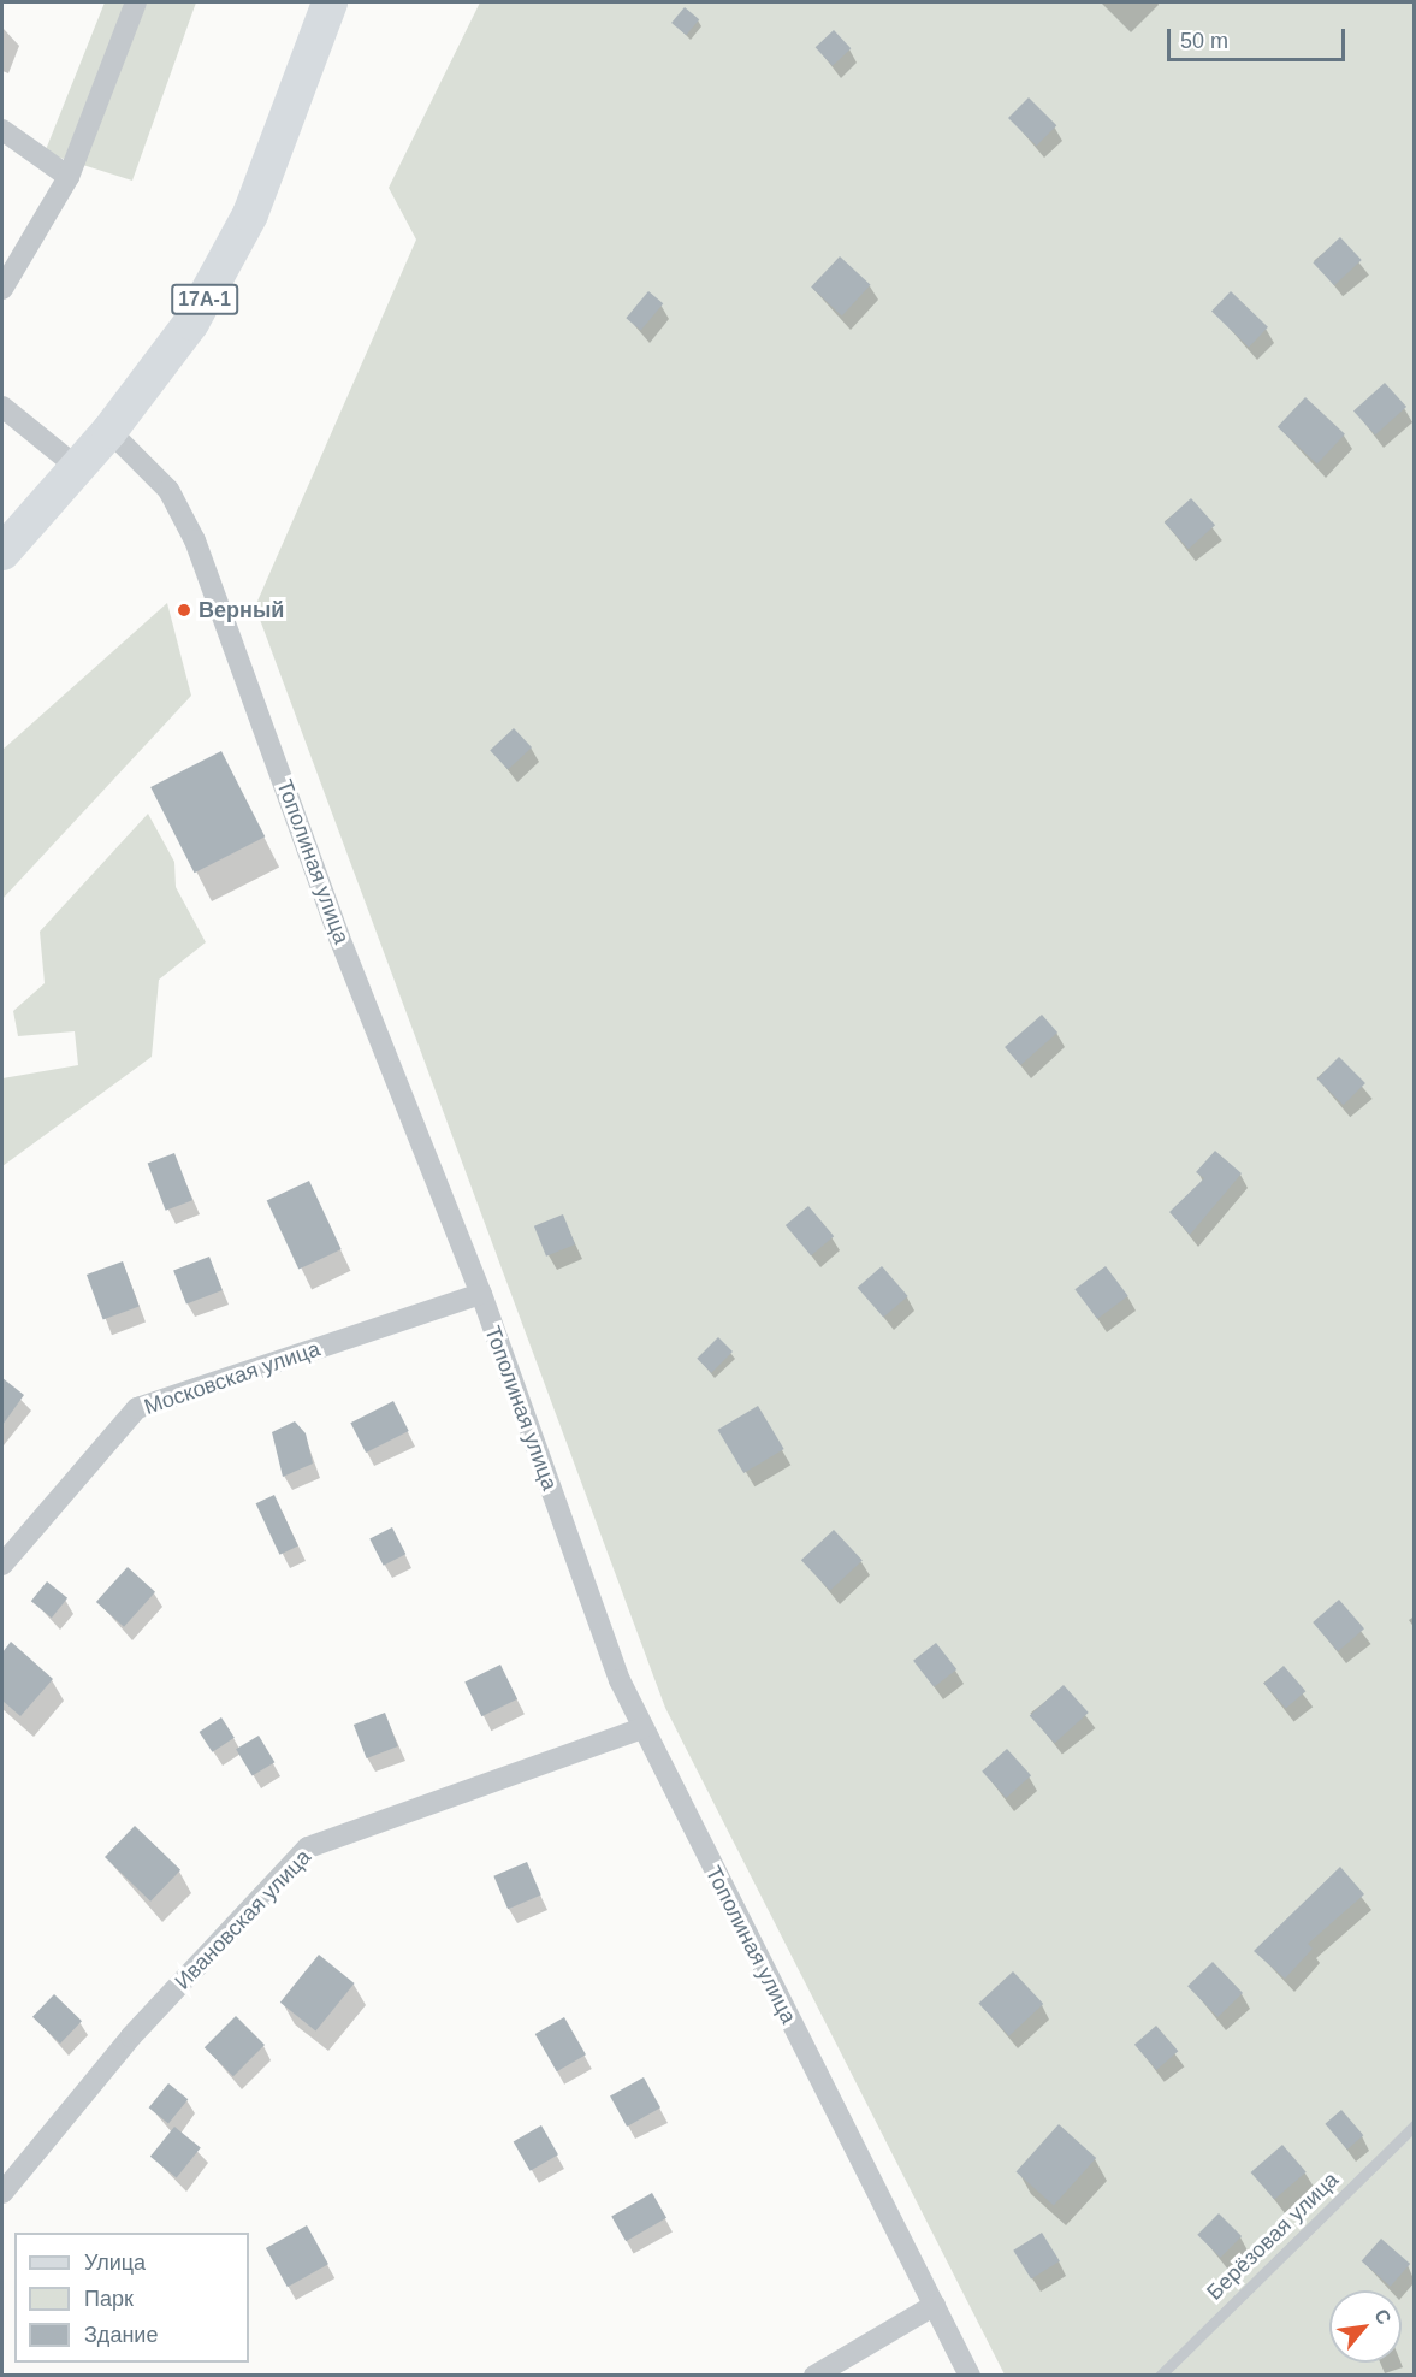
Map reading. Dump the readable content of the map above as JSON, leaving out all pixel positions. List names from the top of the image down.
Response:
{
  "streets": {
    "main road": ["17А-1"],
    "street": ["Тополиная улица", "Московская улица", "Ивановская улица"],
    "lane": ["Берёзовая улица"]
  },
  "crossings": [
    ["17А-1", "Тополиная улица"],
    ["Тополиная улица", "Московская улица"],
    ["Тополиная улица", "Ивановская улица"]
  ],
  "places": ["Верный"],
  "legend": ["Улица", "Парк", "Здание"],
  "scale_bar": "50 m",
  "north": "top right"
}
